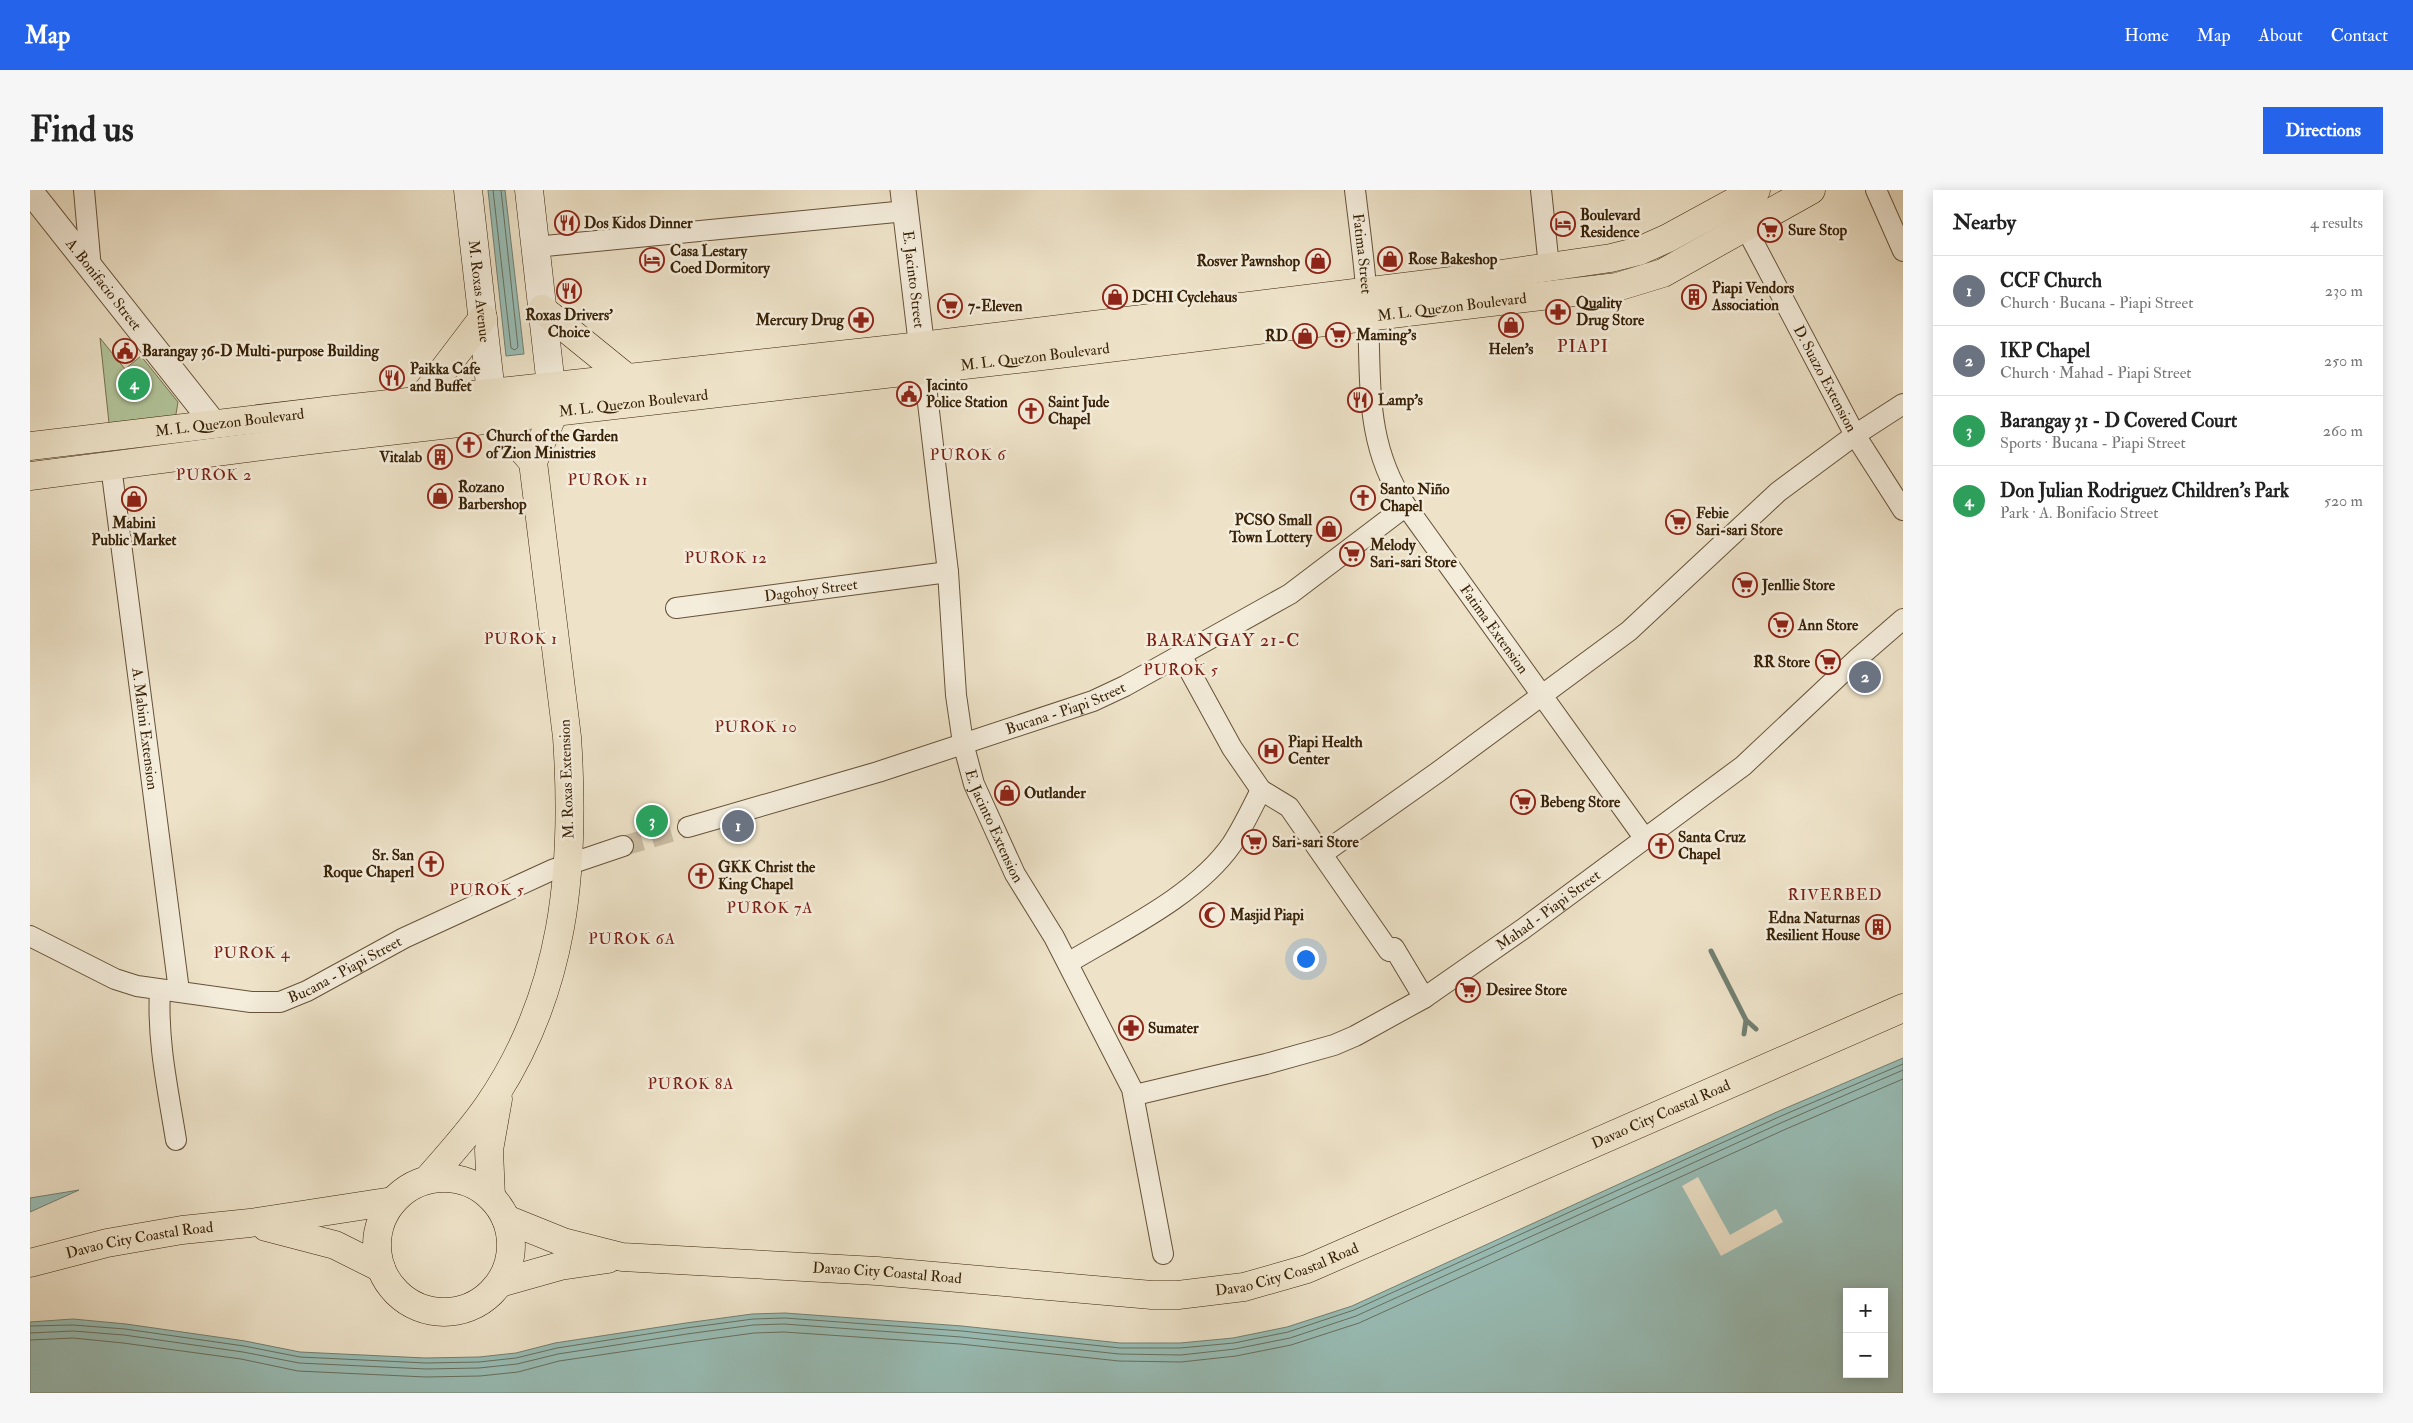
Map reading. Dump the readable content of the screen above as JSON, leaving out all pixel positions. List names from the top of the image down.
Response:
{
  "streets": {
    "main road": [
      "M. Roxas Avenue",
      "M. L. Quezon Boulevard",
      "M. Roxas Extension",
      "Davao City Coastal Road"
    ],
    "street": [
      "Fatima Street",
      "E. Jacinto Street",
      "A. Bonifacio Street",
      "D. Suazo Extension",
      "Dagohoy Street",
      "Fatima Extension",
      "Bucana - Piapi Street",
      "A. Mabini Extension",
      "E. Jacinto Extension",
      "Mahad - Piapi Street"
    ]
  },
  "crossings": [
    ["Fatima Street", "M. L. Quezon Boulevard"],
    ["Fatima Street", "Fatima Extension"],
    ["E. Jacinto Street", "M. L. Quezon Boulevard"],
    ["E. Jacinto Street", "E. Jacinto Extension"],
    ["A. Bonifacio Street", "M. L. Quezon Boulevard"],
    ["M. Roxas Avenue", "M. L. Quezon Boulevard"],
    ["M. L. Quezon Boulevard", "D. Suazo Extension"],
    ["M. L. Quezon Boulevard", "Fatima Extension"],
    ["M. L. Quezon Boulevard", "A. Mabini Extension"],
    ["M. L. Quezon Boulevard", "M. Roxas Extension"],
    ["M. L. Quezon Boulevard", "E. Jacinto Extension"],
    ["Dagohoy Street", "E. Jacinto Extension"],
    ["Fatima Extension", "Bucana - Piapi Street"],
    ["Fatima Extension", "Mahad - Piapi Street"],
    ["Bucana - Piapi Street", "A. Mabini Extension"],
    ["Bucana - Piapi Street", "M. Roxas Extension"],
    ["Bucana - Piapi Street", "E. Jacinto Extension"],
    ["M. Roxas Extension", "Davao City Coastal Road"],
    ["E. Jacinto Extension", "Mahad - Piapi Street"]
  ],
  "districts": [
    "PIAPI",
    "PUROK 6",
    "PUROK 2",
    "PUROK 11",
    "PUROK 12",
    "PUROK 1",
    "BARANGAY 21-C",
    "PUROK 5",
    "PUROK 10",
    "PUROK 5",
    "RIVERBED",
    "PUROK 7A",
    "PUROK 6A",
    "PUROK 4",
    "PUROK 8A"
  ],
  "places": {
    "restaurant": [
      "Dos Kidos Dinner",
      "Roxas Drivers' Choice",
      "Paikka Cafe and Buffet",
      "Lamp's"
    ],
    "hotel": ["Boulevard Residence", "Casa Lestary Coed Dormitory"],
    "supermarket": [
      "Sure Stop",
      "7-Eleven",
      "Maming's",
      "Febie Sari-sari Store",
      "Melody Sari-sari Store",
      "Jenllie Store",
      "Ann Store",
      "RR Store",
      "Bebeng Store",
      "Sari-sari Store",
      "Desiree Store"
    ],
    "shop": [
      "Rose Bakeshop",
      "Rosver Pawnshop",
      "DCHI Cyclehaus",
      "Helen's",
      "RD",
      "Rozano Barbershop",
      "Mabini Public Market",
      "PCSO Small Town Lottery",
      "Outlander"
    ],
    "building": ["Piapi Vendors Association", "Vitalab", "Edna Naturnas Resilient House"],
    "pharmacy": ["Quality Drug Store", "Mercury Drug", "Sumater"],
    "public building": ["Barangay 36-D Multi-purpose Building", "Jacinto Police Station"],
    "church": [
      "Saint Jude Chapel",
      "Church of the Garden of Zion Ministries",
      "Santo Niño Chapel",
      "Santa Cruz Chapel",
      "Sr. San Roque Chaperl",
      "GKK Christ the King Chapel"
    ],
    "hospital": ["Piapi Health Center"],
    "mosque": ["Masjid Piapi"]
  },
  "page": {
    "header": "Map",
    "nav": [
      "Home",
      "Map",
      "About",
      "Contact"
    ],
    "buttons": "Directions",
    "title": "Find us",
    "heading": ["Nearby", "4 results"],
    "list": [
      {
        "mark": "1",
        "name": "CCF Church",
        "note": "Church · Bucana - Piapi Street",
        "value": "230 m"
      },
      {
        "mark": "2",
        "name": "IKP Chapel",
        "note": "Church · Mahad - Piapi Street",
        "value": "250 m"
      },
      {
        "mark": "3",
        "name": "Barangay 31 - D Covered Court",
        "note": "Sports · Bucana - Piapi Street",
        "value": "260 m"
      },
      {
        "mark": "4",
        "name": "Don Julian Rodriguez Children's Park",
        "note": "Park · A. Bonifacio Street",
        "value": "520 m"
      }
    ],
    "pins": [
      "4",
      "2",
      "3",
      "1"
    ],
    "map_buttons": ["+", "−"]
  }
}
